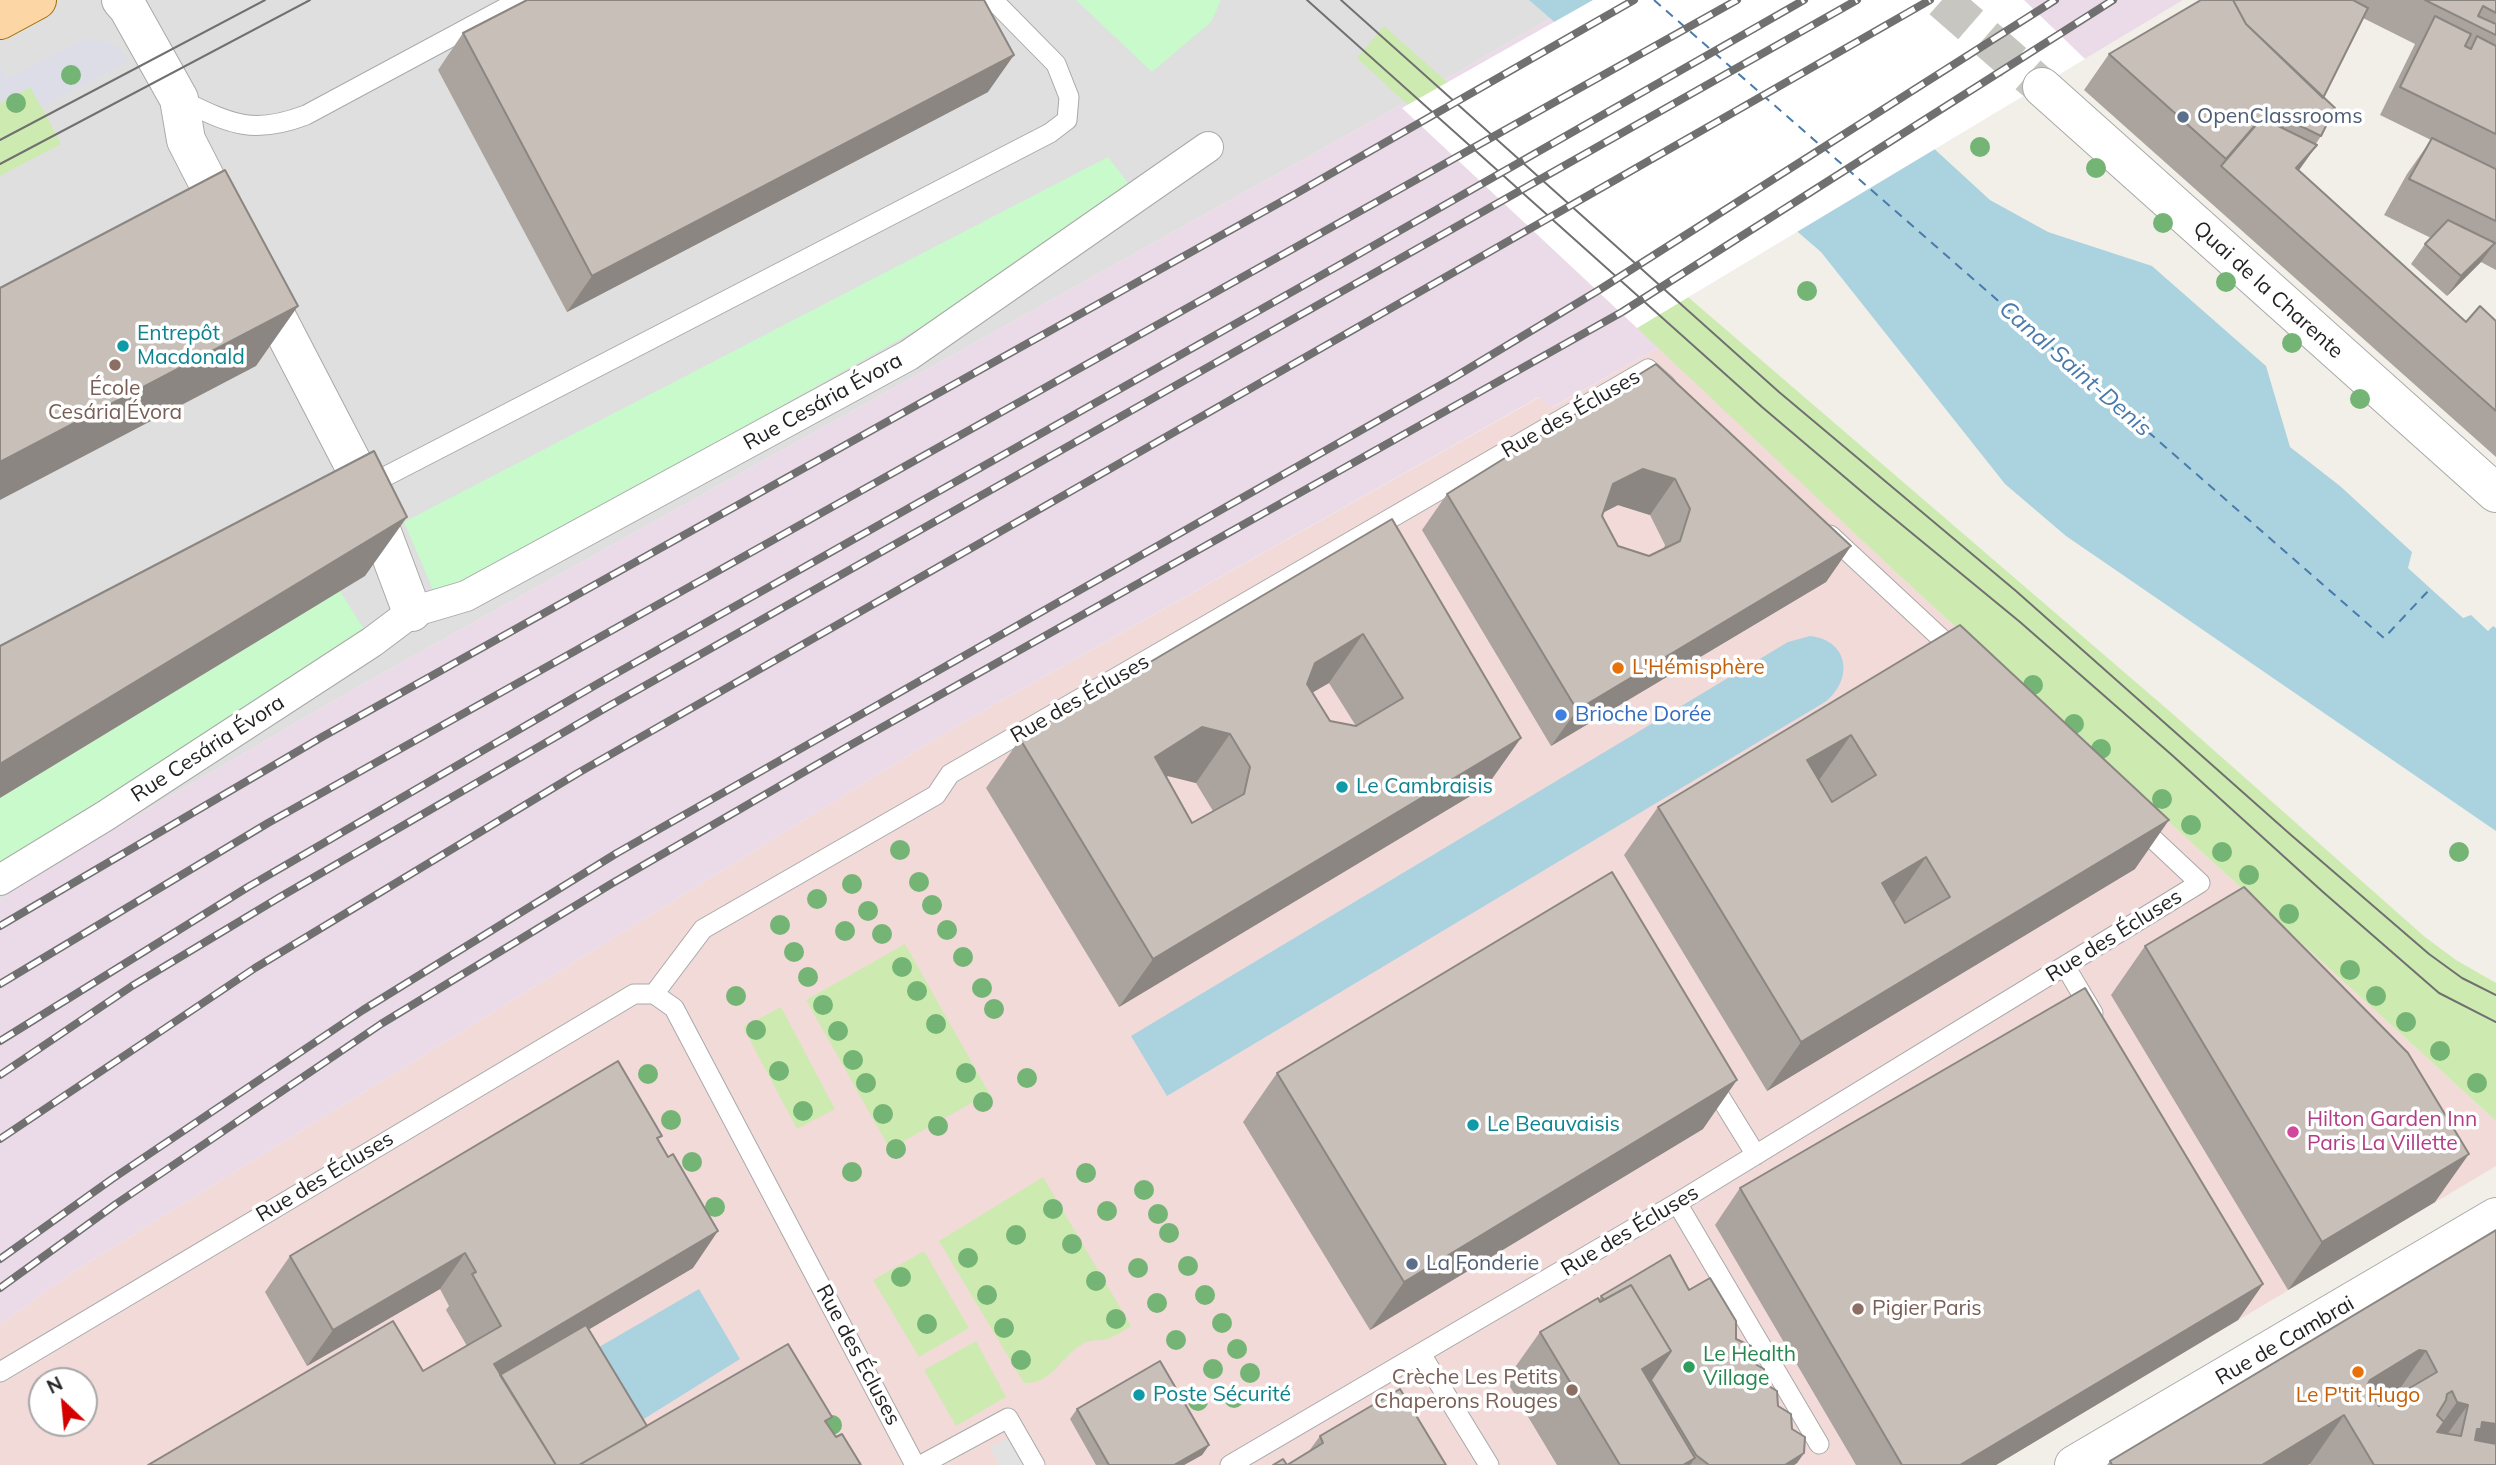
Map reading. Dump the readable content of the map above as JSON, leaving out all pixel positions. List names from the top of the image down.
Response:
{
  "streets": {
    "street": ["Quai de la Charente", "Rue Cesária Évora", "Rue de Cambrai"],
    "lane": ["Rue des Écluses"]
  },
  "water": ["Canal Saint-Denis"],
  "places": [
    "OpenClassrooms",
    "Entrepôt Macdonald",
    "École Cesária Évora",
    "L'Hémisphère",
    "Brioche Dorée",
    "Le Cambraisis",
    "Le Beauvaisis",
    "Hilton Garden Inn Paris La Villette",
    "La Fonderie",
    "Pigier Paris",
    "Le Health Village",
    "Le P'tit Hugo",
    "Crèche Les Petits Chaperons Rouges",
    "Poste Sécurité"
  ],
  "north": "top left"
}
